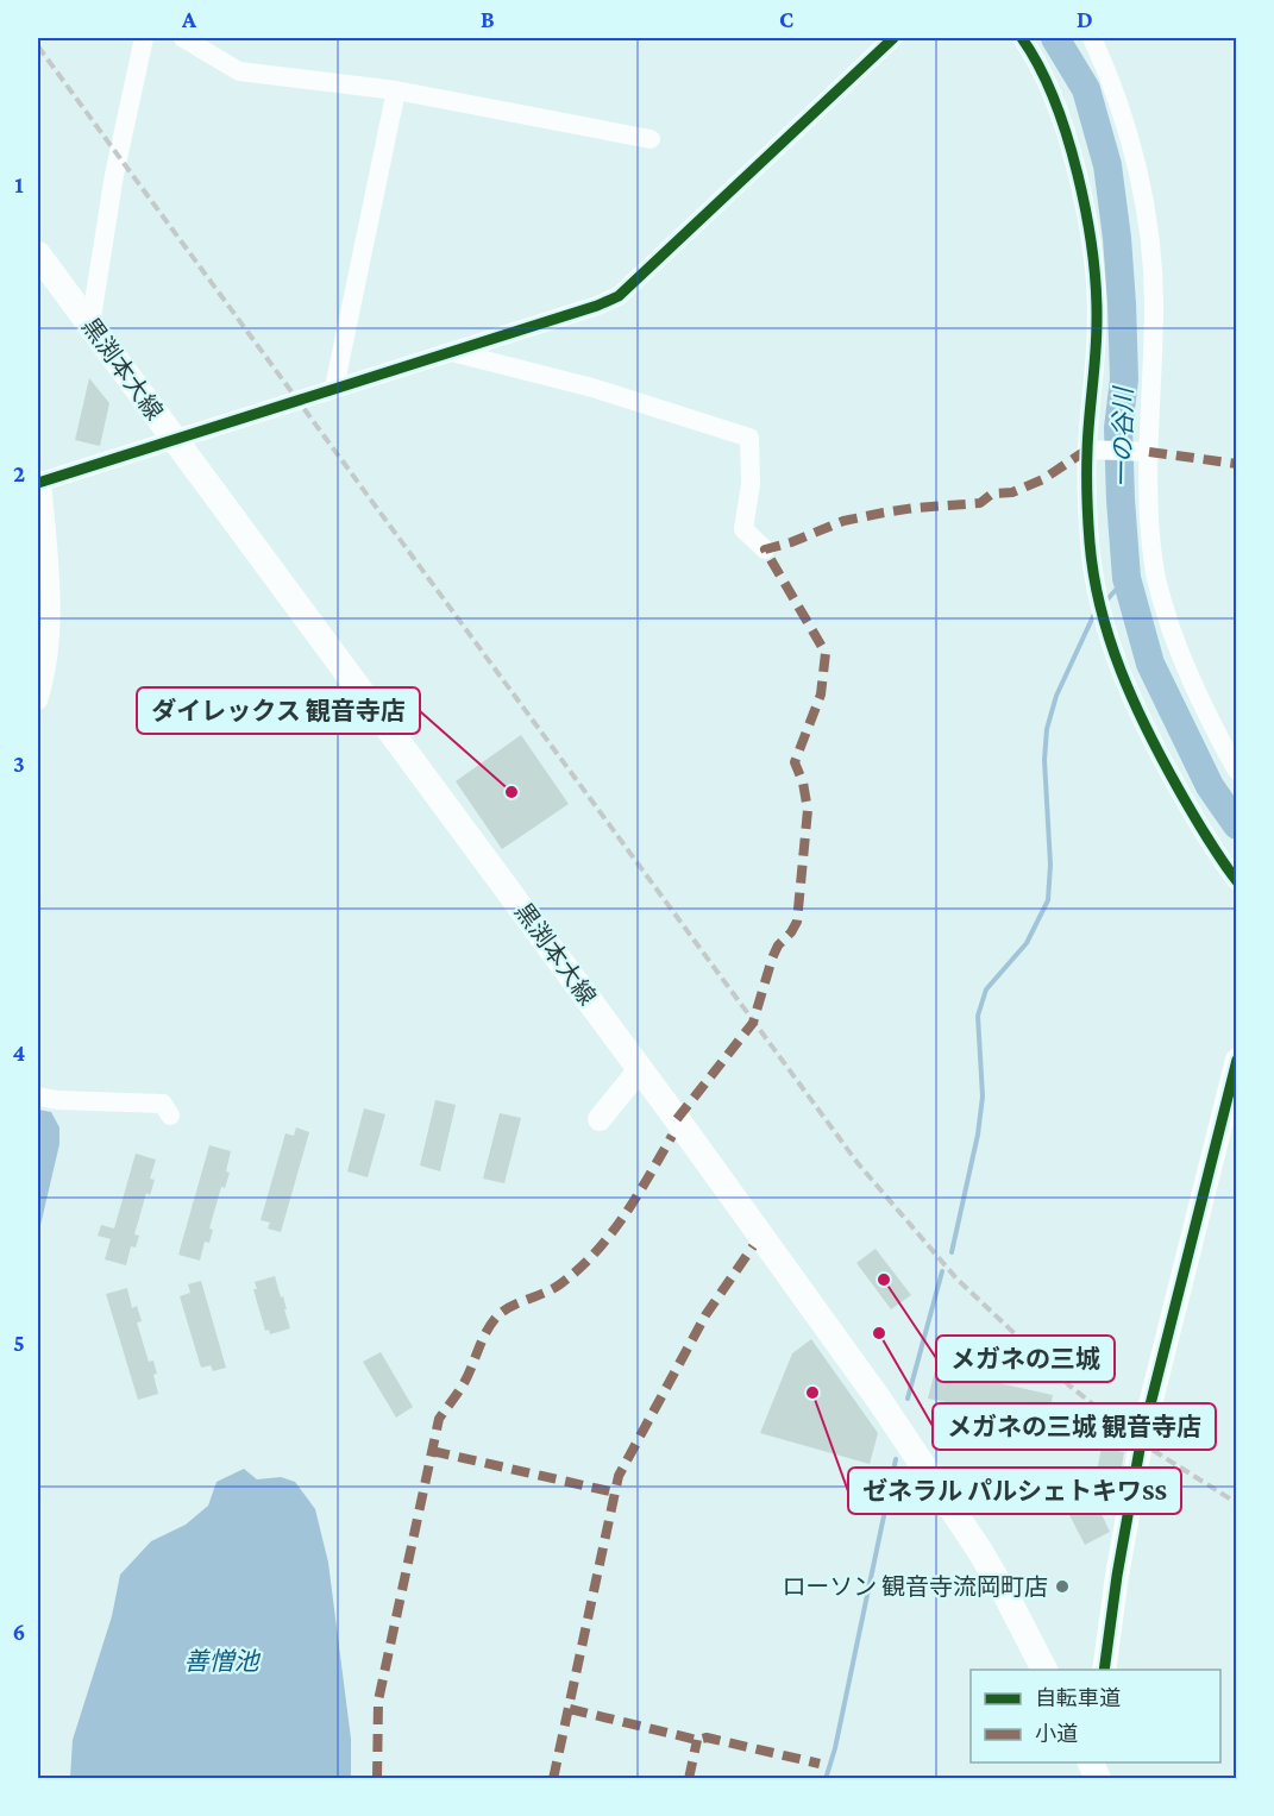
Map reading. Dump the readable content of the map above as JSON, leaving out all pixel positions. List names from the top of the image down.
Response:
{
  "streets": {
    "main road": ["黒渕本大線"]
  },
  "water": ["一の谷川", "善憎池"],
  "places": [
    "ダイレックス 観音寺店",
    "メガネの三城",
    "メガネの三城 観音寺店",
    "ゼネラル パルシェトキワSS",
    "ローソン 観音寺流岡町店"
  ],
  "legend": ["自転車道", "小道"],
  "grid": {
    "columns": [
      "A",
      "B",
      "C",
      "D"
    ],
    "rows": [
      "1",
      "2",
      "3",
      "4",
      "5",
      "6"
    ]
  }
}
